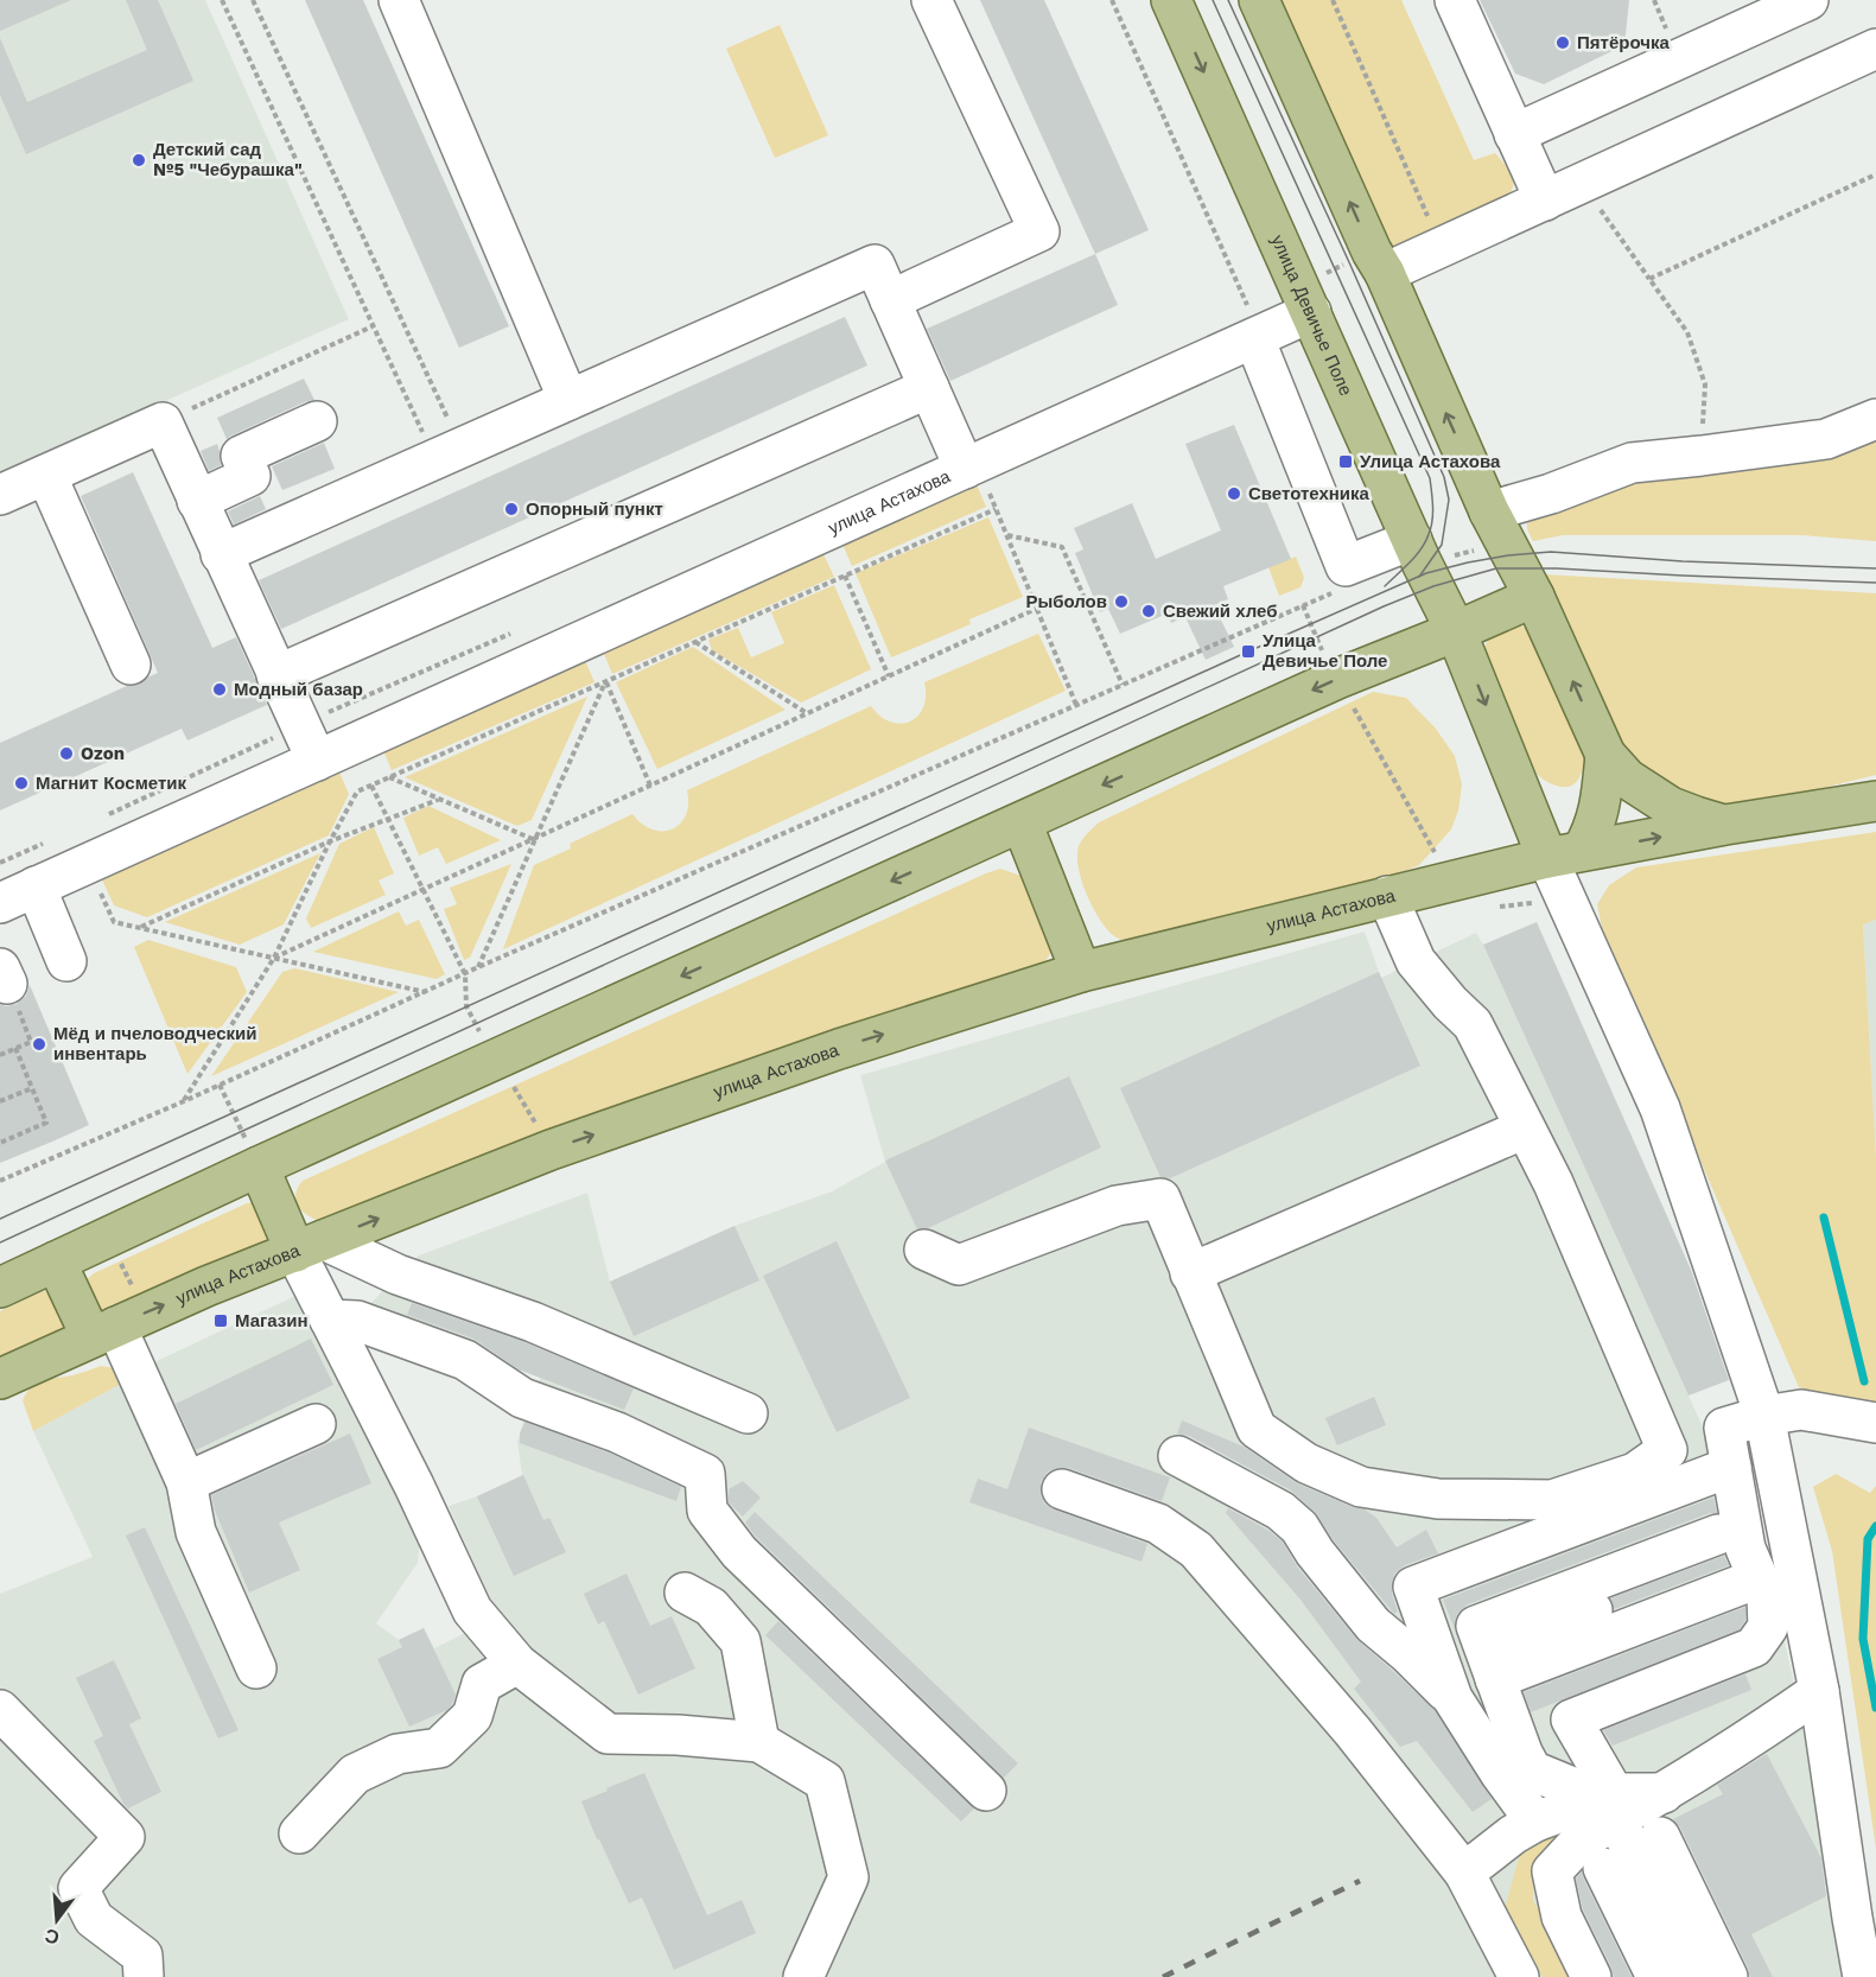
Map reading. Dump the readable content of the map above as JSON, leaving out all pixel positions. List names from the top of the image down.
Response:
{
  "streets": {
    "main road": ["улица Девичье Поле", "улица Астахова"]
  },
  "crossings": [
    ["улица Девичье Поле", "улица Астахова"]
  ],
  "one_way": ["улица Астахова"],
  "places": {
    "other": [
      "Пятёрочка",
      "Детский сад №5 \"Чебурашка\"",
      "Светотехника",
      "Опорный пункт",
      "Рыболов",
      "Свежий хлеб",
      "Модный базар",
      "Ozon",
      "Магнит Косметик",
      "Мёд и пчеловодческий инвентарь"
    ],
    "transit": ["Улица Астахова", "Улица Девичье Поле", "Магазин"]
  },
  "north": "bottom"
}
